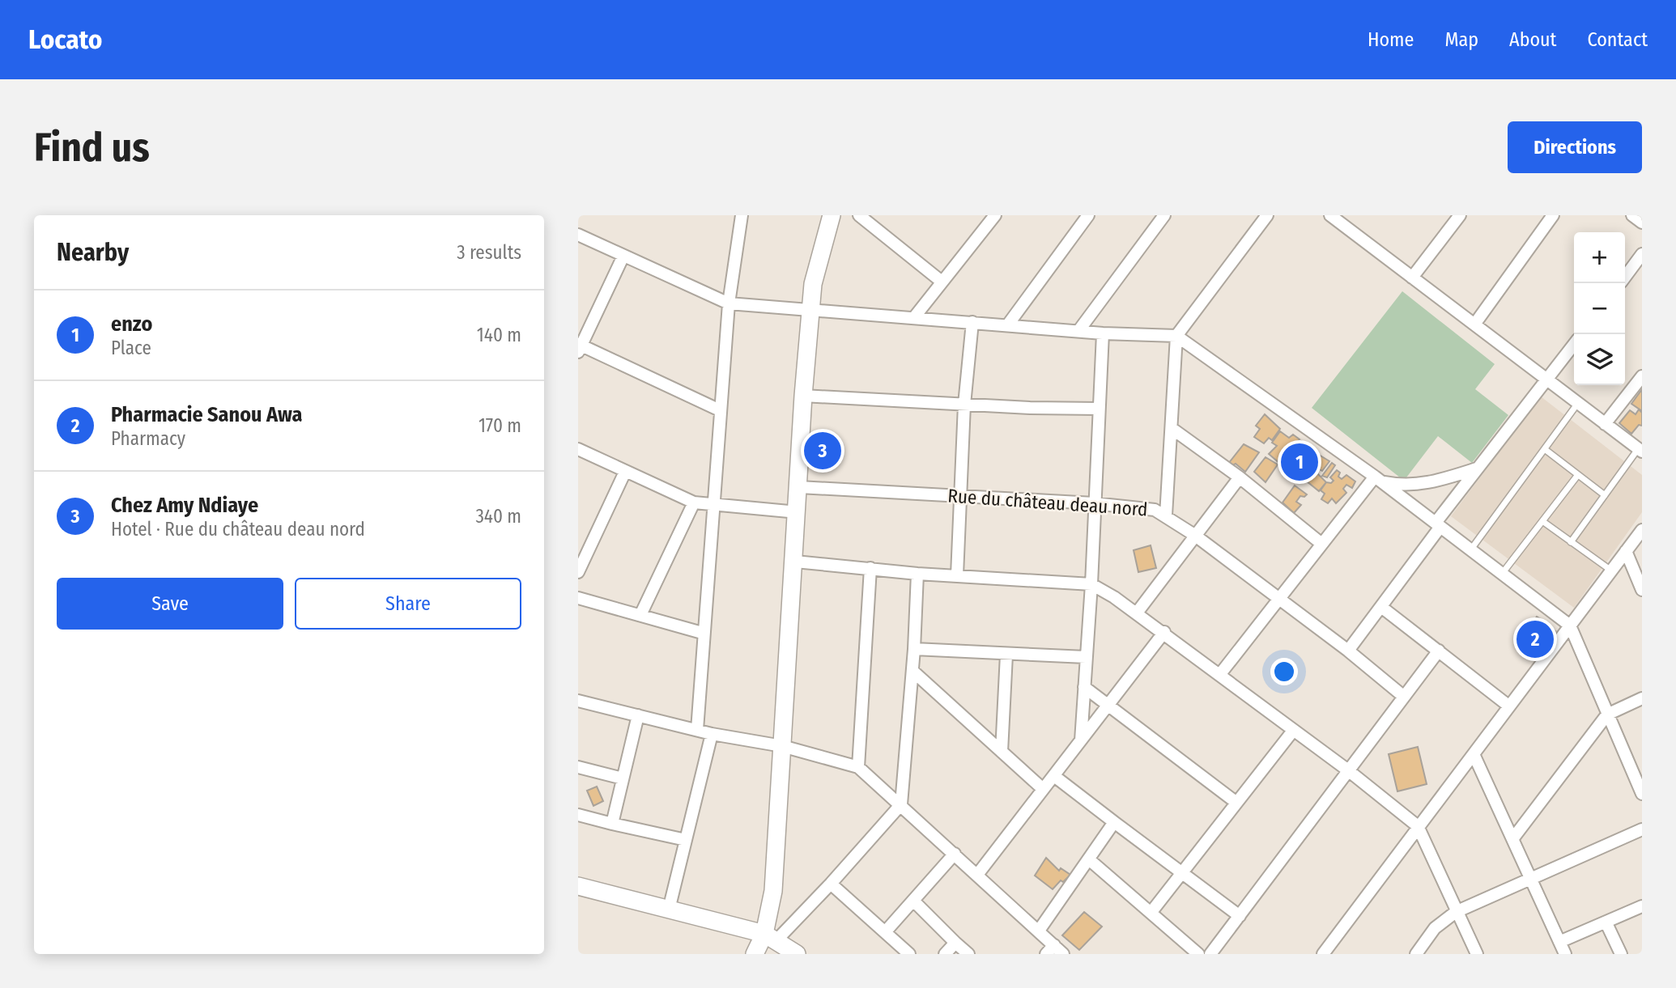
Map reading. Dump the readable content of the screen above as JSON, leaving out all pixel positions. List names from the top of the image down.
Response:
{
  "streets": {
    "street": ["Rue du château deau nord"]
  },
  "page": {
    "header": "Locato",
    "nav": [
      "Home",
      "Map",
      "About",
      "Contact"
    ],
    "buttons": [
      "Directions",
      ["Save", "Share"]
    ],
    "title": "Find us",
    "heading": ["Nearby", "3 results"],
    "map_buttons": ["+", "−"],
    "list": [
      {
        "mark": "1",
        "name": "enzo",
        "note": "Place",
        "value": "140 m"
      },
      {
        "mark": "2",
        "name": "Pharmacie Sanou Awa",
        "note": "Pharmacy",
        "value": "170 m"
      },
      {
        "mark": "3",
        "name": "Chez Amy Ndiaye",
        "note": "Hotel · Rue du château deau nord",
        "value": "340 m"
      }
    ],
    "pins": ["3", "1", "2"]
  }
}
